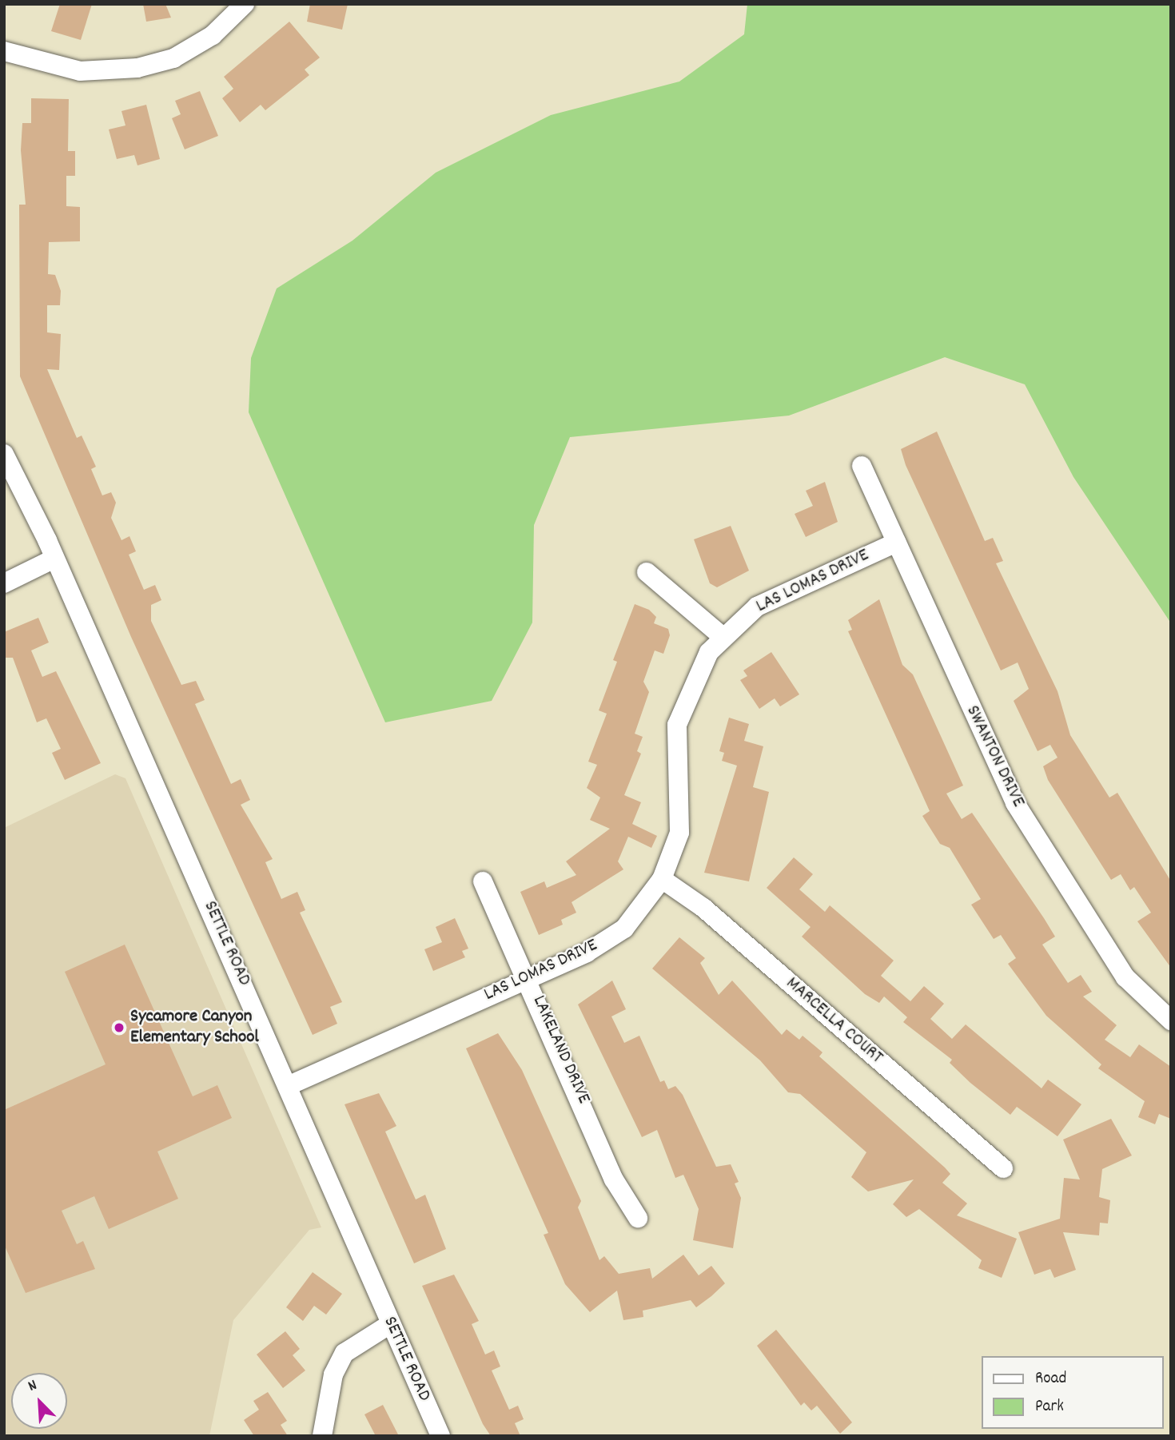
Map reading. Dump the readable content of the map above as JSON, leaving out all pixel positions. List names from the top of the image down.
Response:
{
  "streets": {
    "street": [
      "LAS LOMAS DRIVE",
      "SWANTON DRIVE",
      "SETTLE ROAD",
      "MARCELLA COURT",
      "LAKELAND DRIVE"
    ]
  },
  "crossings": [
    ["LAS LOMAS DRIVE", "SWANTON DRIVE"],
    ["LAS LOMAS DRIVE", "SETTLE ROAD"],
    ["LAS LOMAS DRIVE", "MARCELLA COURT"],
    ["LAS LOMAS DRIVE", "LAKELAND DRIVE"]
  ],
  "places": ["Sycamore Canyon Elementary School"],
  "legend": ["Road", "Park"],
  "north": "top left"
}
